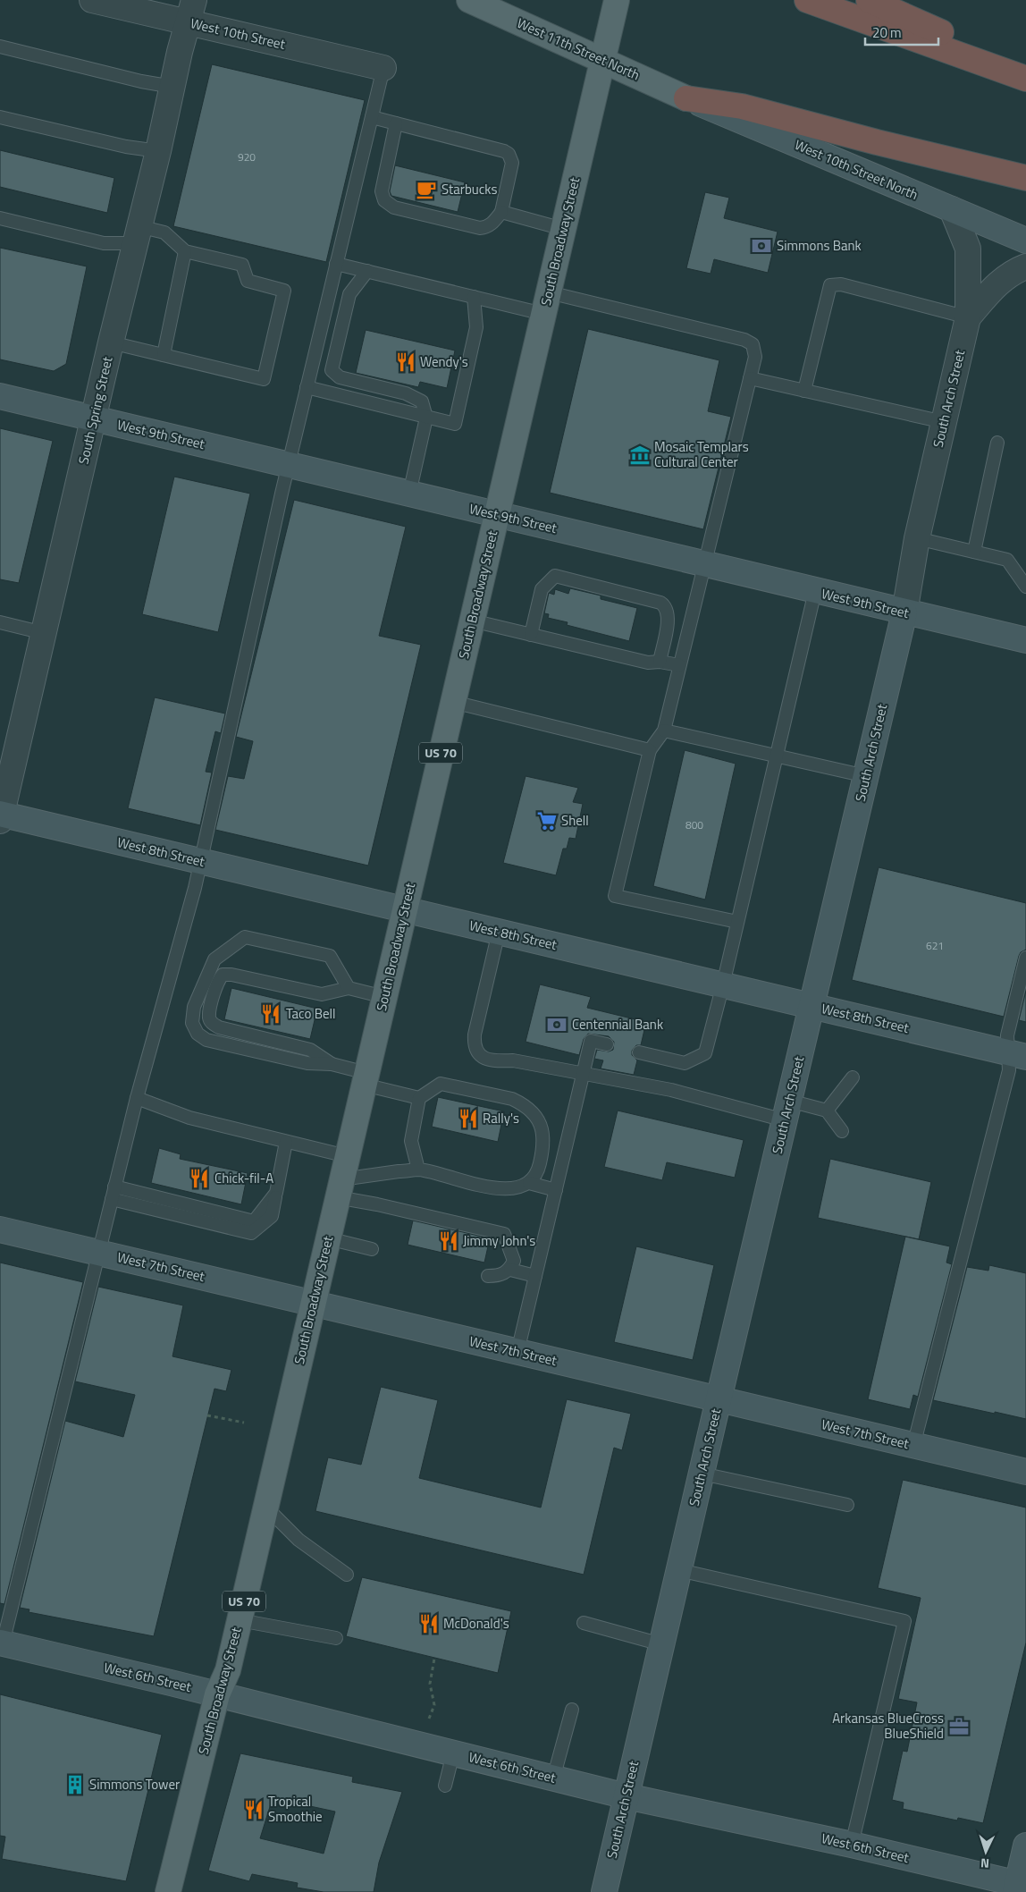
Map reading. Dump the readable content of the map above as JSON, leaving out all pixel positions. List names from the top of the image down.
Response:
{
  "streets": {
    "main road": ["West 11th Street North", "South Broadway Street", "US 70"],
    "street": [
      "West 10th Street",
      "West 10th Street North",
      "South Arch Street",
      "South Spring Street",
      "West 9th Street",
      "West 8th Street",
      "West 7th Street",
      "West 6th Street"
    ]
  },
  "crossings": [
    ["West 10th Street", "South Spring Street"],
    ["West 11th Street North", "West 10th Street North"],
    ["West 11th Street North", "South Broadway Street"],
    ["West 10th Street North", "South Arch Street"],
    ["South Broadway Street", "West 9th Street"],
    ["South Broadway Street", "West 8th Street"],
    ["South Broadway Street", "West 7th Street"],
    ["South Broadway Street", "West 6th Street"],
    ["South Arch Street", "West 9th Street"],
    ["South Arch Street", "West 8th Street"],
    ["South Arch Street", "West 7th Street"],
    ["South Arch Street", "West 6th Street"],
    ["South Spring Street", "West 9th Street"],
    ["South Spring Street", "West 8th Street"]
  ],
  "places": {
    "cafe": ["Starbucks"],
    "bank": ["Simmons Bank", "Centennial Bank"],
    "restaurant": [
      "Wendy's",
      "Taco Bell",
      "Rally's",
      "Chick-fil-A",
      "Jimmy John's",
      "McDonald's",
      "Tropical Smoothie"
    ],
    "museum": ["Mosaic Templars Cultural Center"],
    "supermarket": ["Shell"],
    "office": ["Arkansas BlueCross BlueShield"],
    "building": ["Simmons Tower"]
  },
  "house_numbers": ["920", "800", "621"],
  "scale_bar": "20 m",
  "north": "bottom"
}
